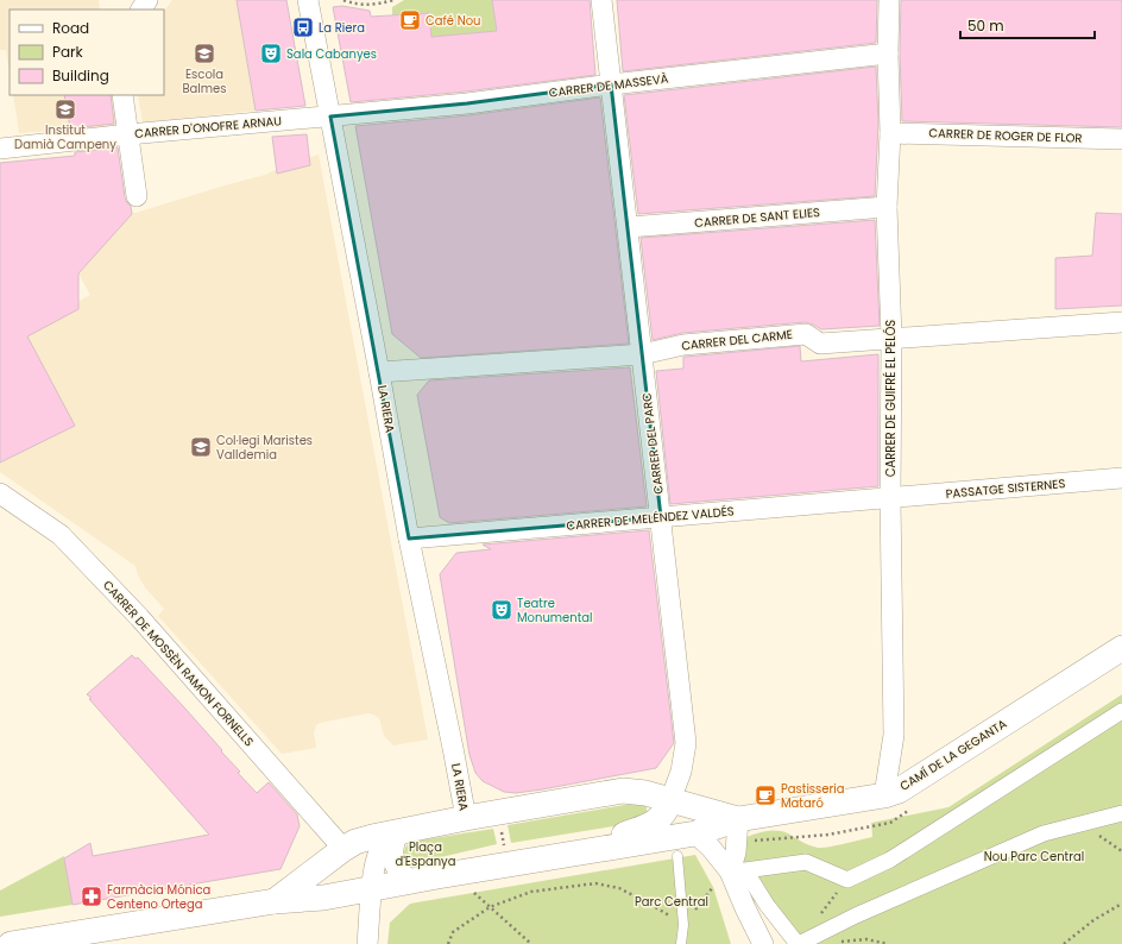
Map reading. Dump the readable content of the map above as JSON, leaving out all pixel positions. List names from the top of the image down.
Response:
{
  "streets": {
    "street": [
      "CARRER DE MASSEVÀ",
      "CARRER D'ONOFRE ARNAU",
      "CARRER DE ROGER DE FLOR",
      "CARRER DE SANT ELIES",
      "CARRER DEL CARME",
      "CARRER DE GUIFRÉ EL PELÓS",
      "LA RIERA",
      "CARRER DEL PARC",
      "PASSATGE SISTERNES",
      "CARRER DE MELÉNDEZ VALDÉS",
      "CARRER DE MOSSÈN RAMON FORNELLS",
      "CAMÍ DE LA GEGANTA"
    ]
  },
  "crossings": [
    ["CARRER DE MASSEVÀ", "CARRER D'ONOFRE ARNAU"],
    ["CARRER DE MASSEVÀ", "CARRER DE GUIFRÉ EL PELÓS"],
    ["CARRER DE MASSEVÀ", "LA RIERA"],
    ["CARRER DE MASSEVÀ", "CARRER DEL PARC"],
    ["CARRER D'ONOFRE ARNAU", "LA RIERA"],
    ["CARRER DE ROGER DE FLOR", "CARRER DE GUIFRÉ EL PELÓS"],
    ["CARRER DE SANT ELIES", "CARRER DE GUIFRÉ EL PELÓS"],
    ["CARRER DE SANT ELIES", "CARRER DEL PARC"],
    ["CARRER DEL CARME", "CARRER DE GUIFRÉ EL PELÓS"],
    ["CARRER DEL CARME", "LA RIERA"],
    ["CARRER DEL CARME", "CARRER DEL PARC"],
    ["CARRER DE GUIFRÉ EL PELÓS", "PASSATGE SISTERNES"],
    ["CARRER DE GUIFRÉ EL PELÓS", "CARRER DE MELÉNDEZ VALDÉS"],
    ["CARRER DE GUIFRÉ EL PELÓS", "CAMÍ DE LA GEGANTA"],
    ["LA RIERA", "CARRER DE MELÉNDEZ VALDÉS"],
    ["CARRER DEL PARC", "CARRER DE MELÉNDEZ VALDÉS"],
    ["PASSATGE SISTERNES", "CARRER DE MELÉNDEZ VALDÉS"]
  ],
  "parks": ["Plaça d'Espanya", "Nou Parc Central", "Parc Central"],
  "places": {
    "cafe": ["Café Nou", "Pastisseria Mataró"],
    "bus stop": ["La Riera"],
    "school or university": ["Escola Balmes", "Institut Damià Campeny", "Col·legi Maristes Valldemia"],
    "theatre": ["Sala Cabanyes", "Teatre Monumental"],
    "pharmacy": ["Farmàcia Mónica Centeno Ortega"]
  },
  "legend": ["Road", "Park", "Building"],
  "scale_bar": "50 m"
}
